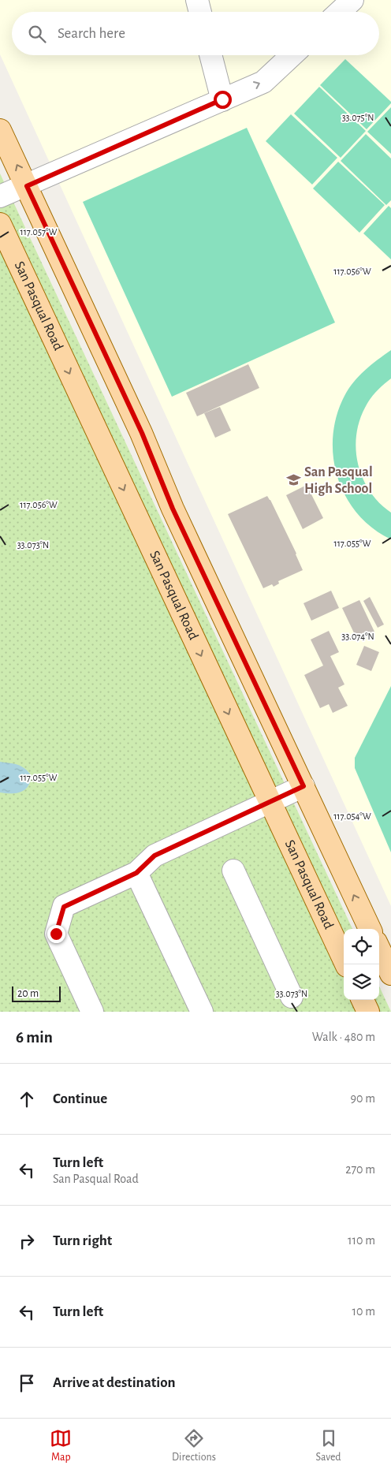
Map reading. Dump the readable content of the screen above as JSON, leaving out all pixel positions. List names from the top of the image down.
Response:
{
  "streets": {
    "main road": ["San Pasqual Road"]
  },
  "places": {
    "school or university": ["San Pasqual High School"]
  },
  "scale_bar": "20 m",
  "page": {
    "search": "Search here",
    "scale": "20 m",
    "heading": ["6 min", "Walk · 480 m"],
    "list": [
      ["Continue", "90 m"],
      ["Turn left", "San Pasqual Road", "270 m"],
      ["Turn right", "110 m"],
      ["Turn left", "10 m"],
      "Arrive at destination"
    ],
    "nav": ["Map", "Directions", "Saved"]
  },
  "coordinates": [
    "33.075°N",
    "117.057°W",
    "117.056°W",
    "117.055°W",
    "33.073°N",
    "33.074°N",
    "117.054°W"
  ]
}
